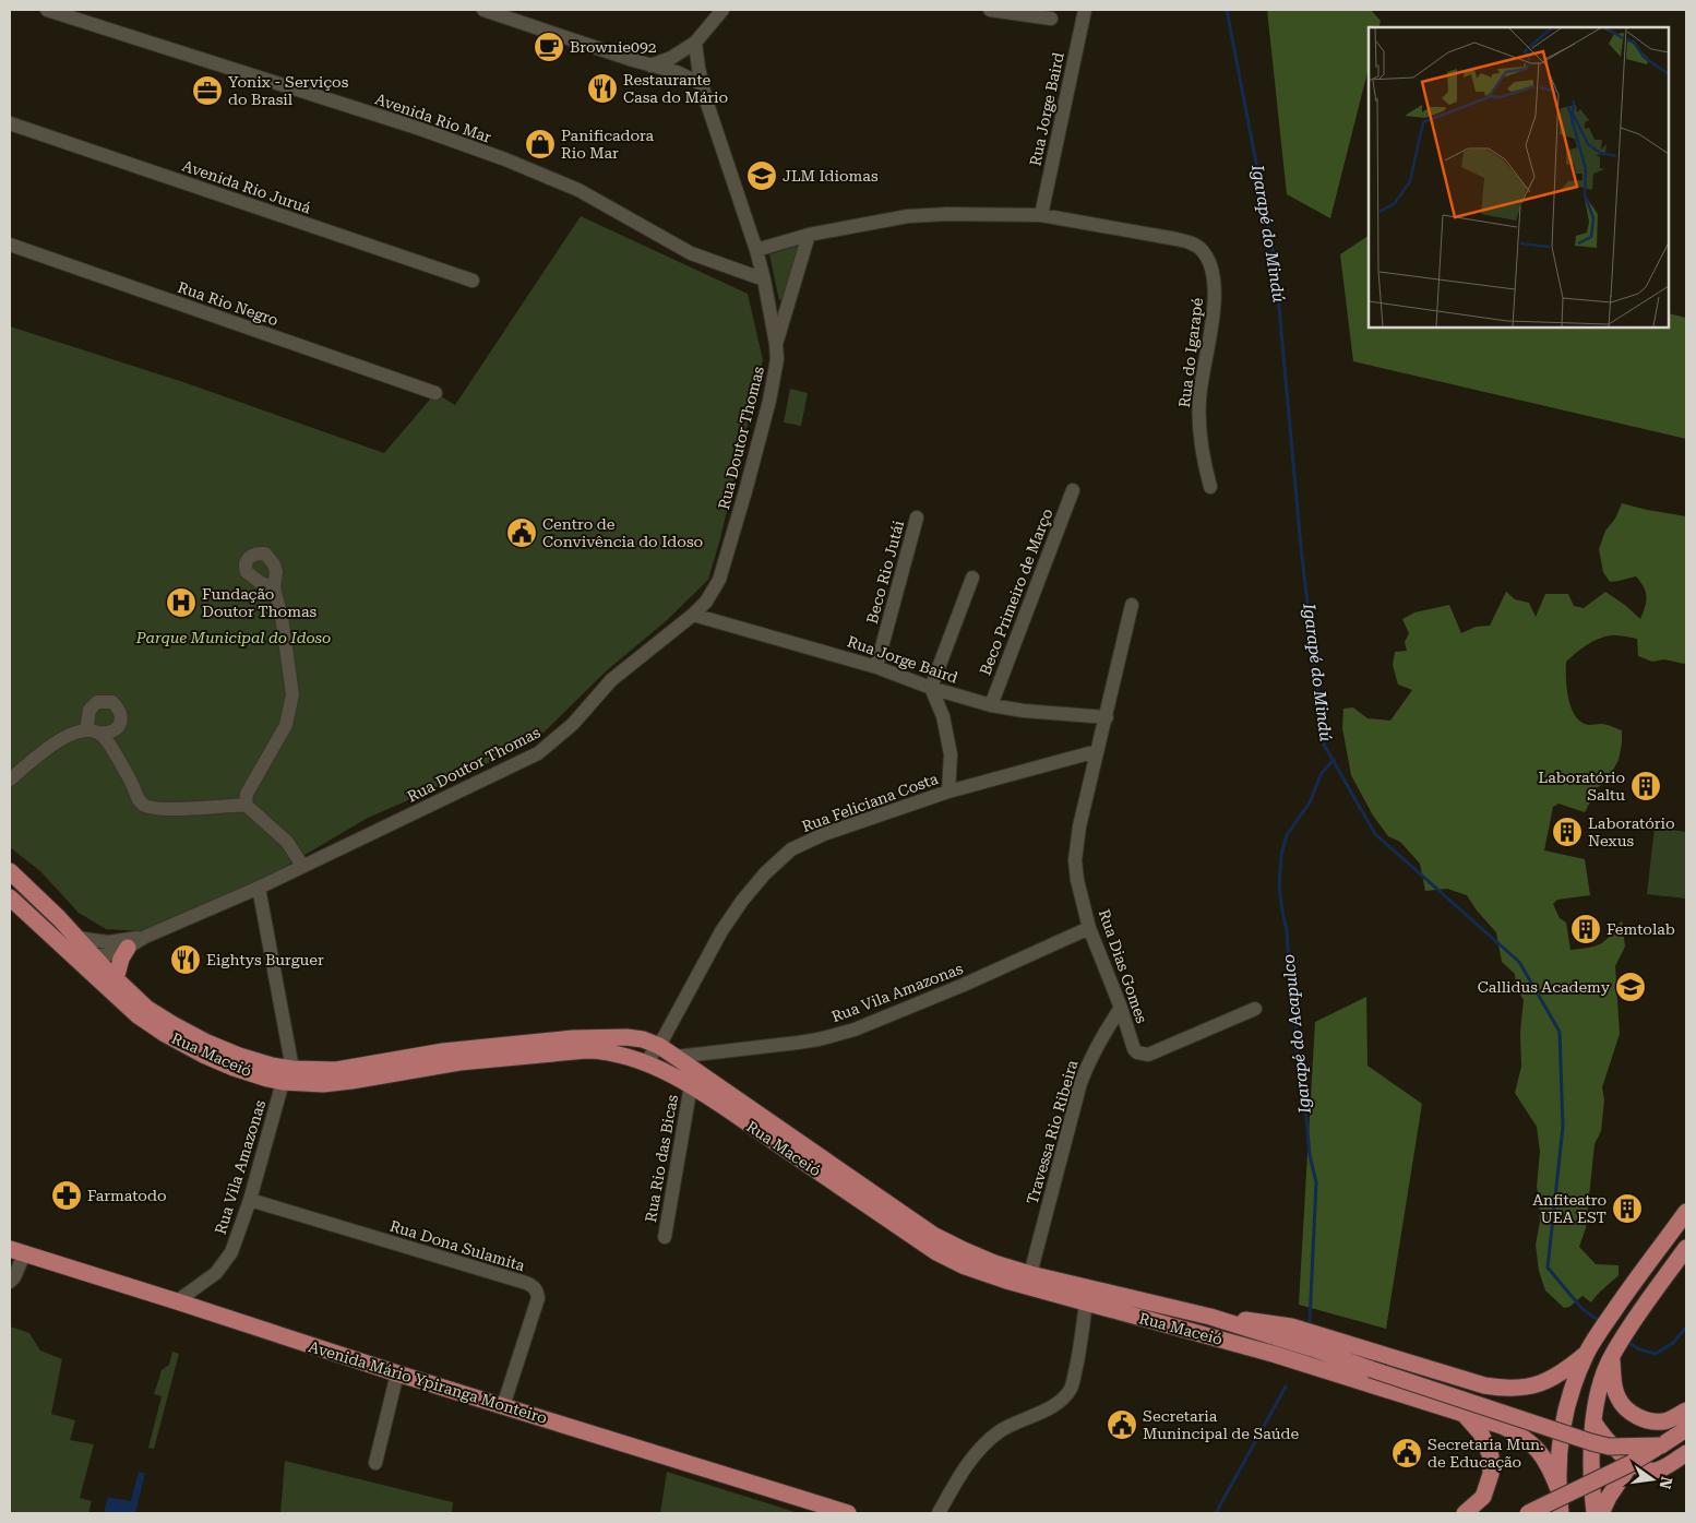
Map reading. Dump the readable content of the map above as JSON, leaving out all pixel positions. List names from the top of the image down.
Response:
{
  "streets": {
    "main road": ["Rua Maceió", "Avenida Mário Ypiranga Monteiro"],
    "street": [
      "Rua Jorge Baird",
      "Avenida Rio Mar",
      "Avenida Rio Juruá",
      "Rua Rio Negro",
      "Rua do Igarapé",
      "Rua Doutor Thomas",
      "Beco Rio Jutái",
      "Beco Primeiro de Março",
      "Rua Feliciana Costa",
      "Rua Dias Gomes",
      "Rua Vila Amazonas",
      "Travessa Rio Ribeira",
      "Rua Rio das Bicas",
      "Rua Dona Sulamita"
    ]
  },
  "crossings": [
    ["Rua Jorge Baird", "Rua do Igarapé"],
    ["Rua Jorge Baird", "Rua Doutor Thomas"],
    ["Rua Jorge Baird", "Beco Rio Jutái"],
    ["Rua Jorge Baird", "Beco Primeiro de Março"],
    ["Rua Jorge Baird", "Rua Dias Gomes"],
    ["Avenida Rio Mar", "Rua Doutor Thomas"],
    ["Rua do Igarapé", "Rua Doutor Thomas"],
    ["Rua Doutor Thomas", "Rua Maceió"],
    ["Rua Feliciana Costa", "Rua Dias Gomes"],
    ["Rua Feliciana Costa", "Rua Maceió"],
    ["Rua Dias Gomes", "Rua Vila Amazonas"],
    ["Rua Dias Gomes", "Travessa Rio Ribeira"],
    ["Rua Vila Amazonas", "Rua Maceió"],
    ["Rua Vila Amazonas", "Rua Dona Sulamita"],
    ["Rua Vila Amazonas", "Avenida Mário Ypiranga Monteiro"],
    ["Rua Maceió", "Travessa Rio Ribeira"],
    ["Rua Maceió", "Rua Rio das Bicas"],
    ["Rua Dona Sulamita", "Avenida Mário Ypiranga Monteiro"]
  ],
  "water": ["Igarapé do Mindú", "Igarapé do Acapulco"],
  "parks": ["Parque Municipal do Idoso"],
  "places": {
    "cafe": ["Brownie092"],
    "restaurant": ["Restaurante Casa do Mário", "Eightys Burguer"],
    "office": ["Yonix - Serviços do Brasil"],
    "shop": ["Panificadora Rio Mar"],
    "school or university": ["JLM Idiomas", "Callidus Academy"],
    "public building": ["Centro de Convivência do Idoso", "Secretaria Munincipal de Saúde", "Secretaria Mun. de Educação"],
    "hospital": ["Fundação Doutor Thomas"],
    "building": [
      "Laboratório Saltu",
      "Laboratório Nexus",
      "Femtolab",
      "Anfiteatro UEA EST"
    ],
    "pharmacy": ["Farmatodo"]
  },
  "north": "right"
}
